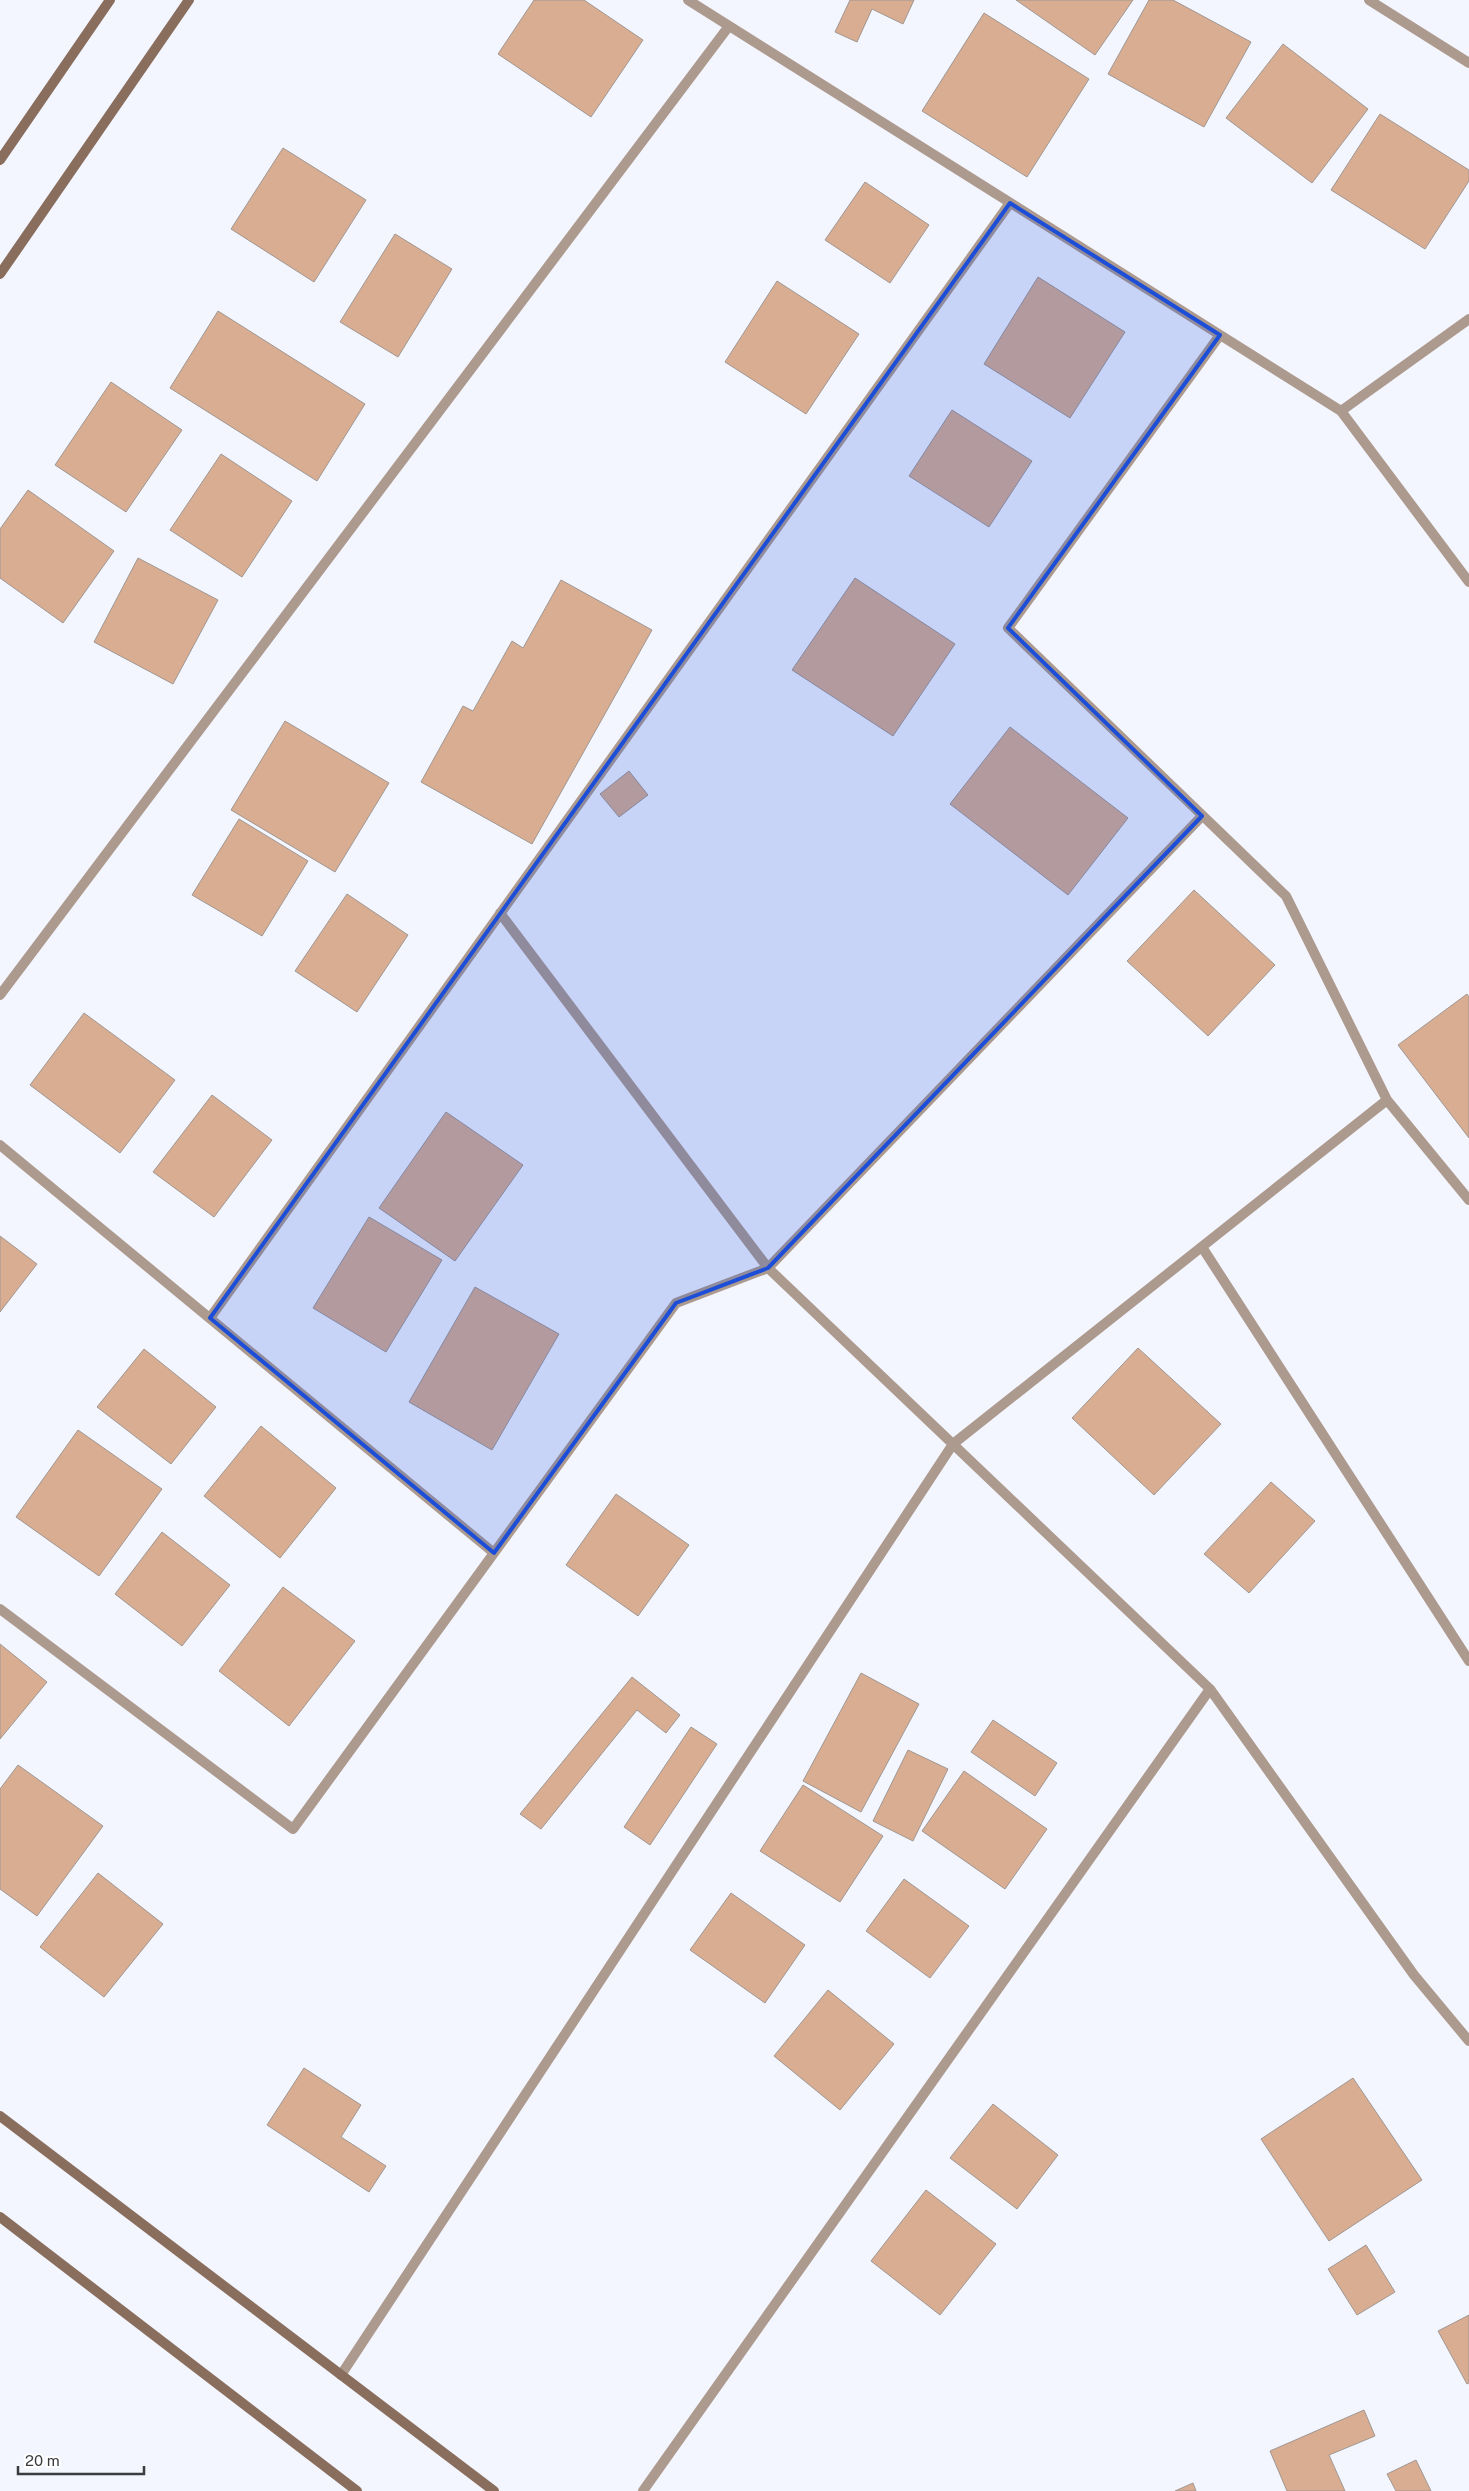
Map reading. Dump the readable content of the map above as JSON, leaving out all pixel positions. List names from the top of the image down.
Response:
{
  "scale_bar": "20 m"
}
